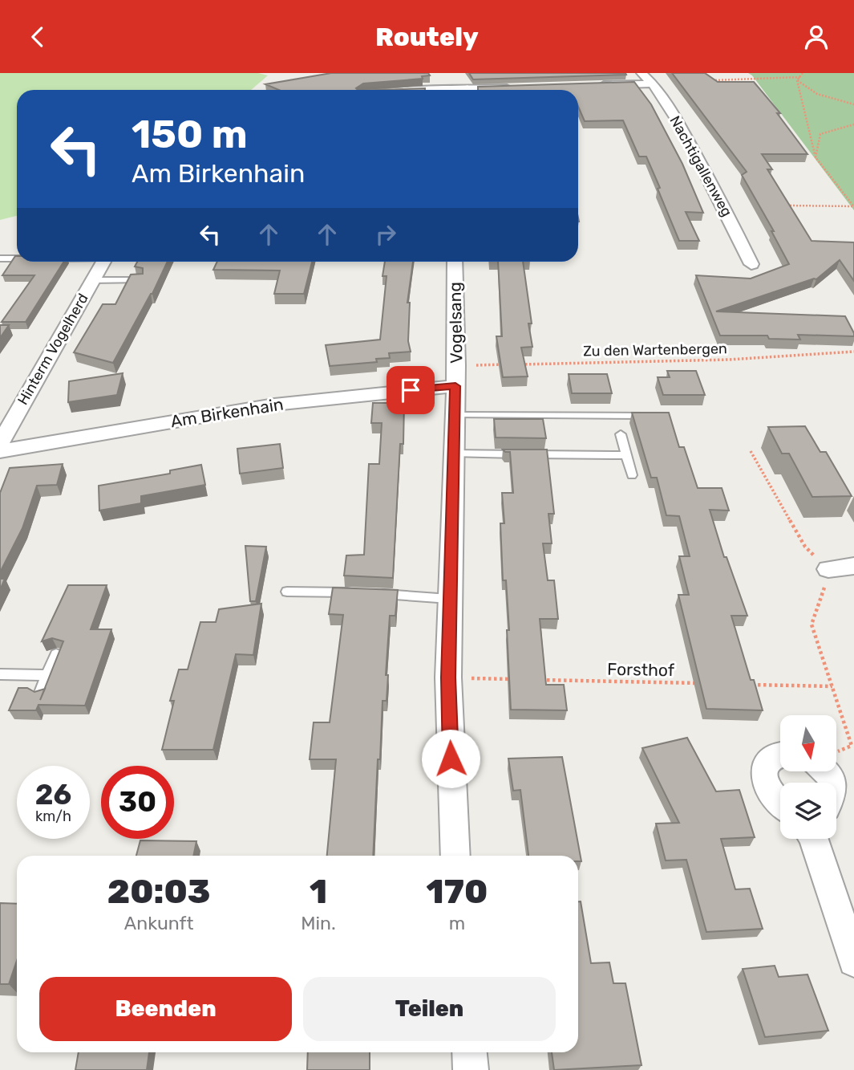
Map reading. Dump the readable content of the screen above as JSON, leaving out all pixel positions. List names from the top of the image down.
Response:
{
  "streets": {
    "street": [
      "Nachtigallenweg",
      "Vogelsang",
      "Hinterm Vogelherd",
      "Am Birkenhain"
    ],
    "path": ["Zu den Wartenbergen", "Forsthof"]
  },
  "crossings": [
    ["Vogelsang", "Zu den Wartenbergen"],
    ["Vogelsang", "Am Birkenhain"],
    ["Zu den Wartenbergen", "Am Birkenhain"]
  ],
  "north": "bottom",
  "page": {
    "header": "Routely",
    "turn": ["150 m", "Am Birkenhain"],
    "speed": "26 km/h",
    "limit": "30",
    "eta": [
      "20:03",
      "Ankunft",
      "1",
      "Min.",
      "170",
      "m"
    ],
    "buttons": ["Beenden", "Teilen"]
  }
}
